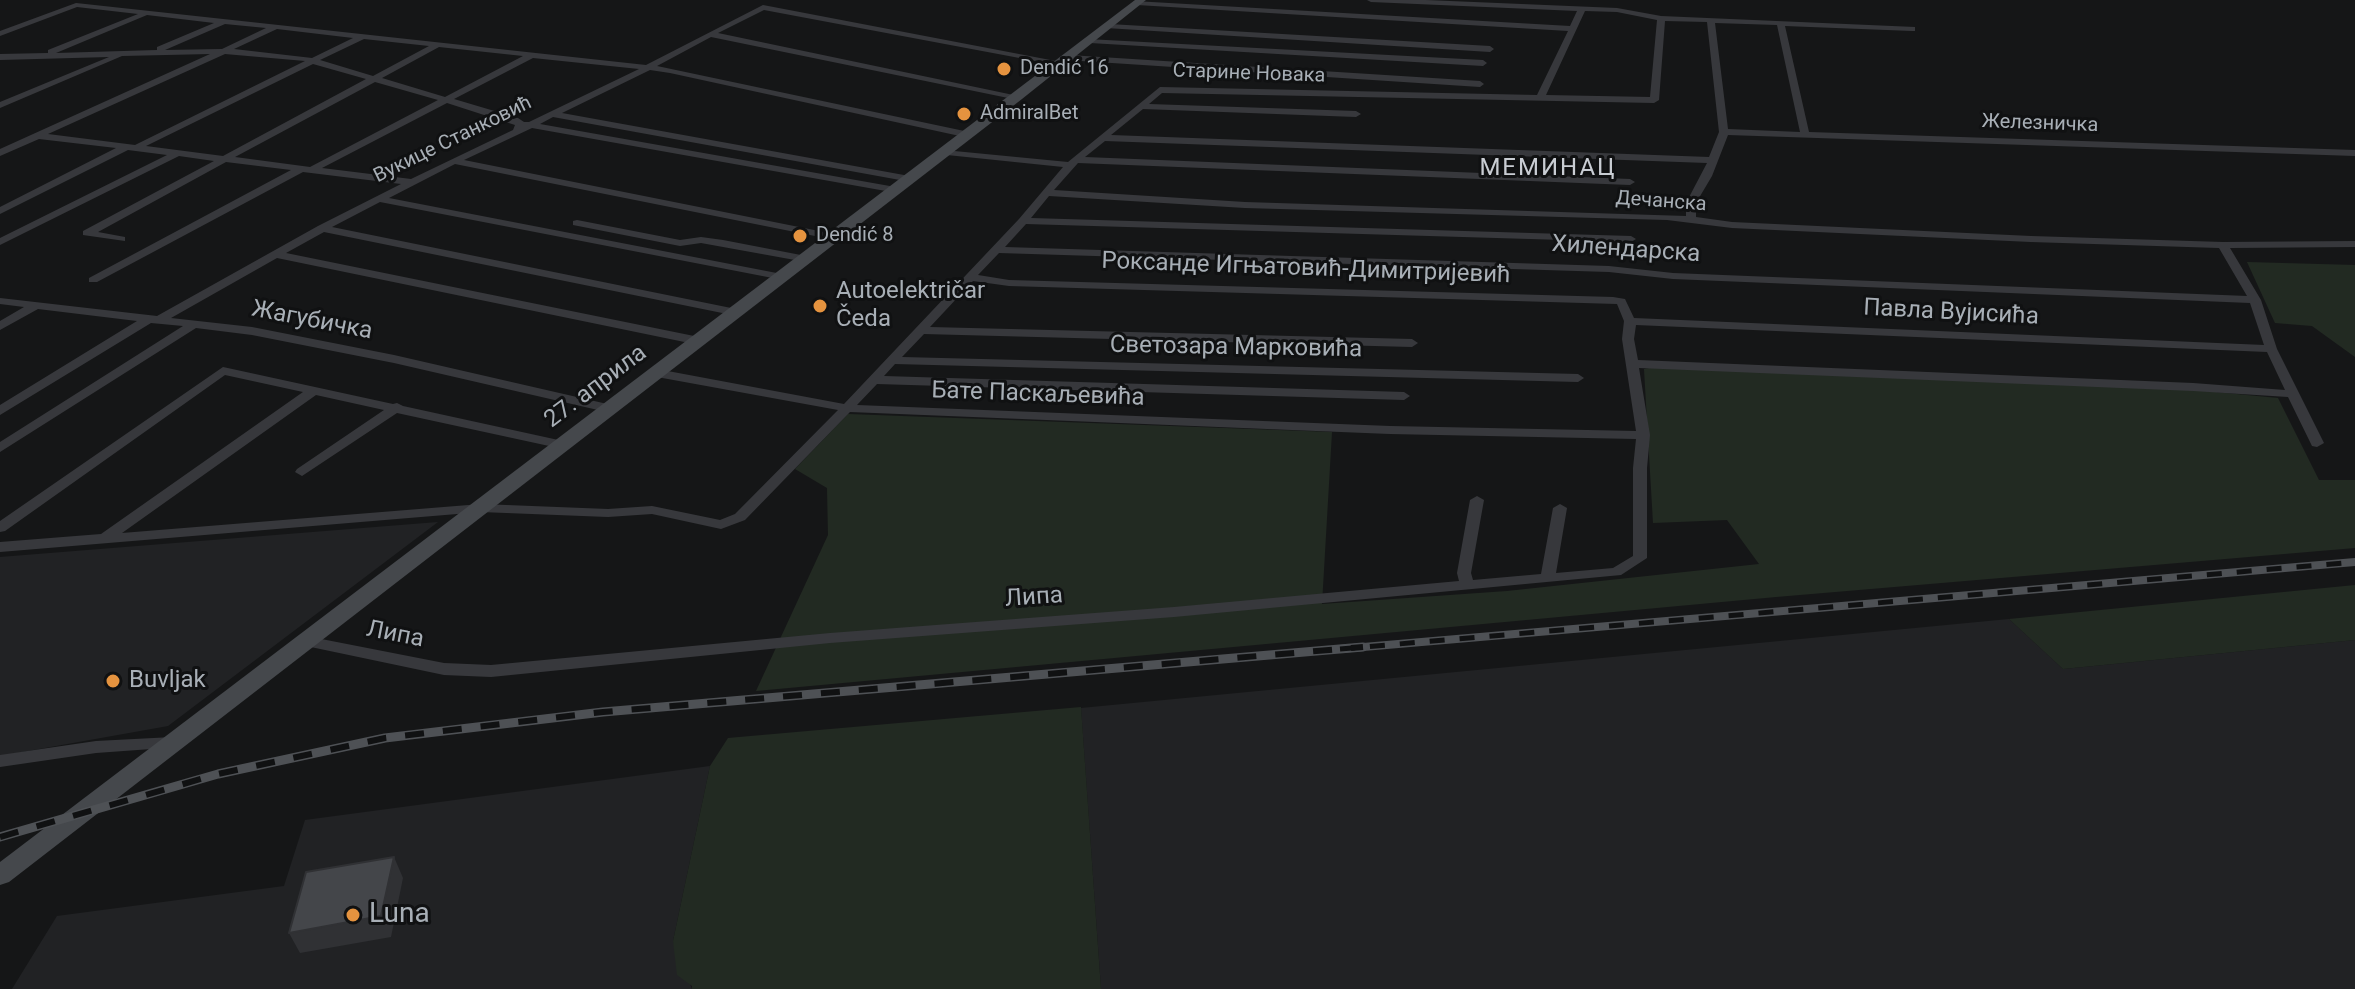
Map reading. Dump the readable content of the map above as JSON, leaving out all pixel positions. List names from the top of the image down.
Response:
{
  "streets": {
    "main road": ["27. априла"],
    "street": [
      "Старине Новака",
      "Железничка",
      "Вукице Станковић",
      "Дечанска",
      "Хилендарска",
      "Роксанде Игњатовић-Димитријевић",
      "Павла Вујисића",
      "Жагубичка",
      "Светозара Марковића",
      "Бате Паскаљевића",
      "Липа"
    ]
  },
  "crossings": [
    ["Старине Новака", "Дечанска"],
    ["Старине Новака", "Хилендарска"],
    ["Старине Новака", "Роксанде Игњатовић-Димитријевић"],
    ["Старине Новака", "Светозара Марковића"],
    ["Старине Новака", "Бате Паскаљевића"],
    ["Вукице Станковић", "Жагубичка"],
    ["Вукице Станковић", "27. априла"],
    ["Роксанде Игњатовић-Димитријевић", "Павла Вујисића"],
    ["Жагубичка", "27. априла"],
    ["27. априла", "Бате Паскаљевића"],
    ["27. априла", "Липа"],
    ["Бате Паскаљевића", "Липа"]
  ],
  "districts": ["МЕМИНАЦ"],
  "places": [
    "Dendić 16",
    "AdmiralBet",
    "Dendić 8",
    "Autoelektričar Čeda",
    "Buvljak",
    "Luna"
  ]
}
